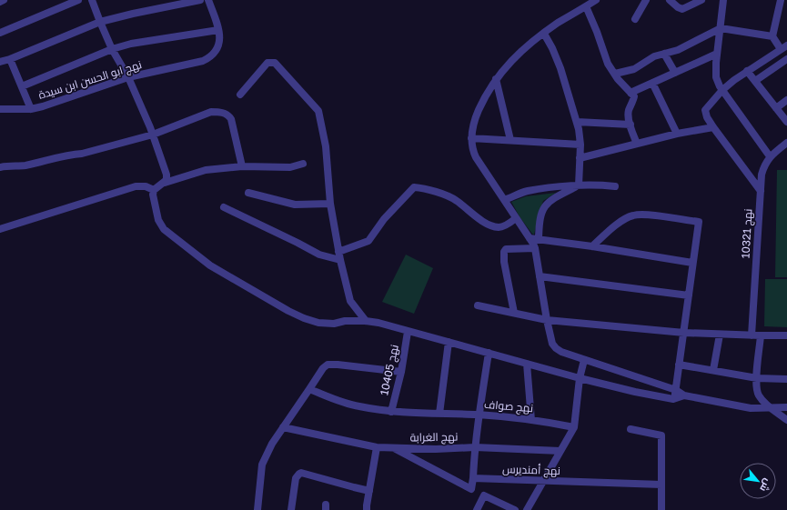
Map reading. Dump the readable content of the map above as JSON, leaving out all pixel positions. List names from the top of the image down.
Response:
{
  "streets": {
    "street": [
      "نهج ابو الحسن ابن سيدة",
      "نهج 10321",
      "نهج 10405",
      "نهج صواف",
      "نهج الغرابة",
      "نهج أمنديرس"
    ]
  },
  "crossings": [
    ["نهج 10405", "نهج صواف"]
  ],
  "north": "bottom right"
}
